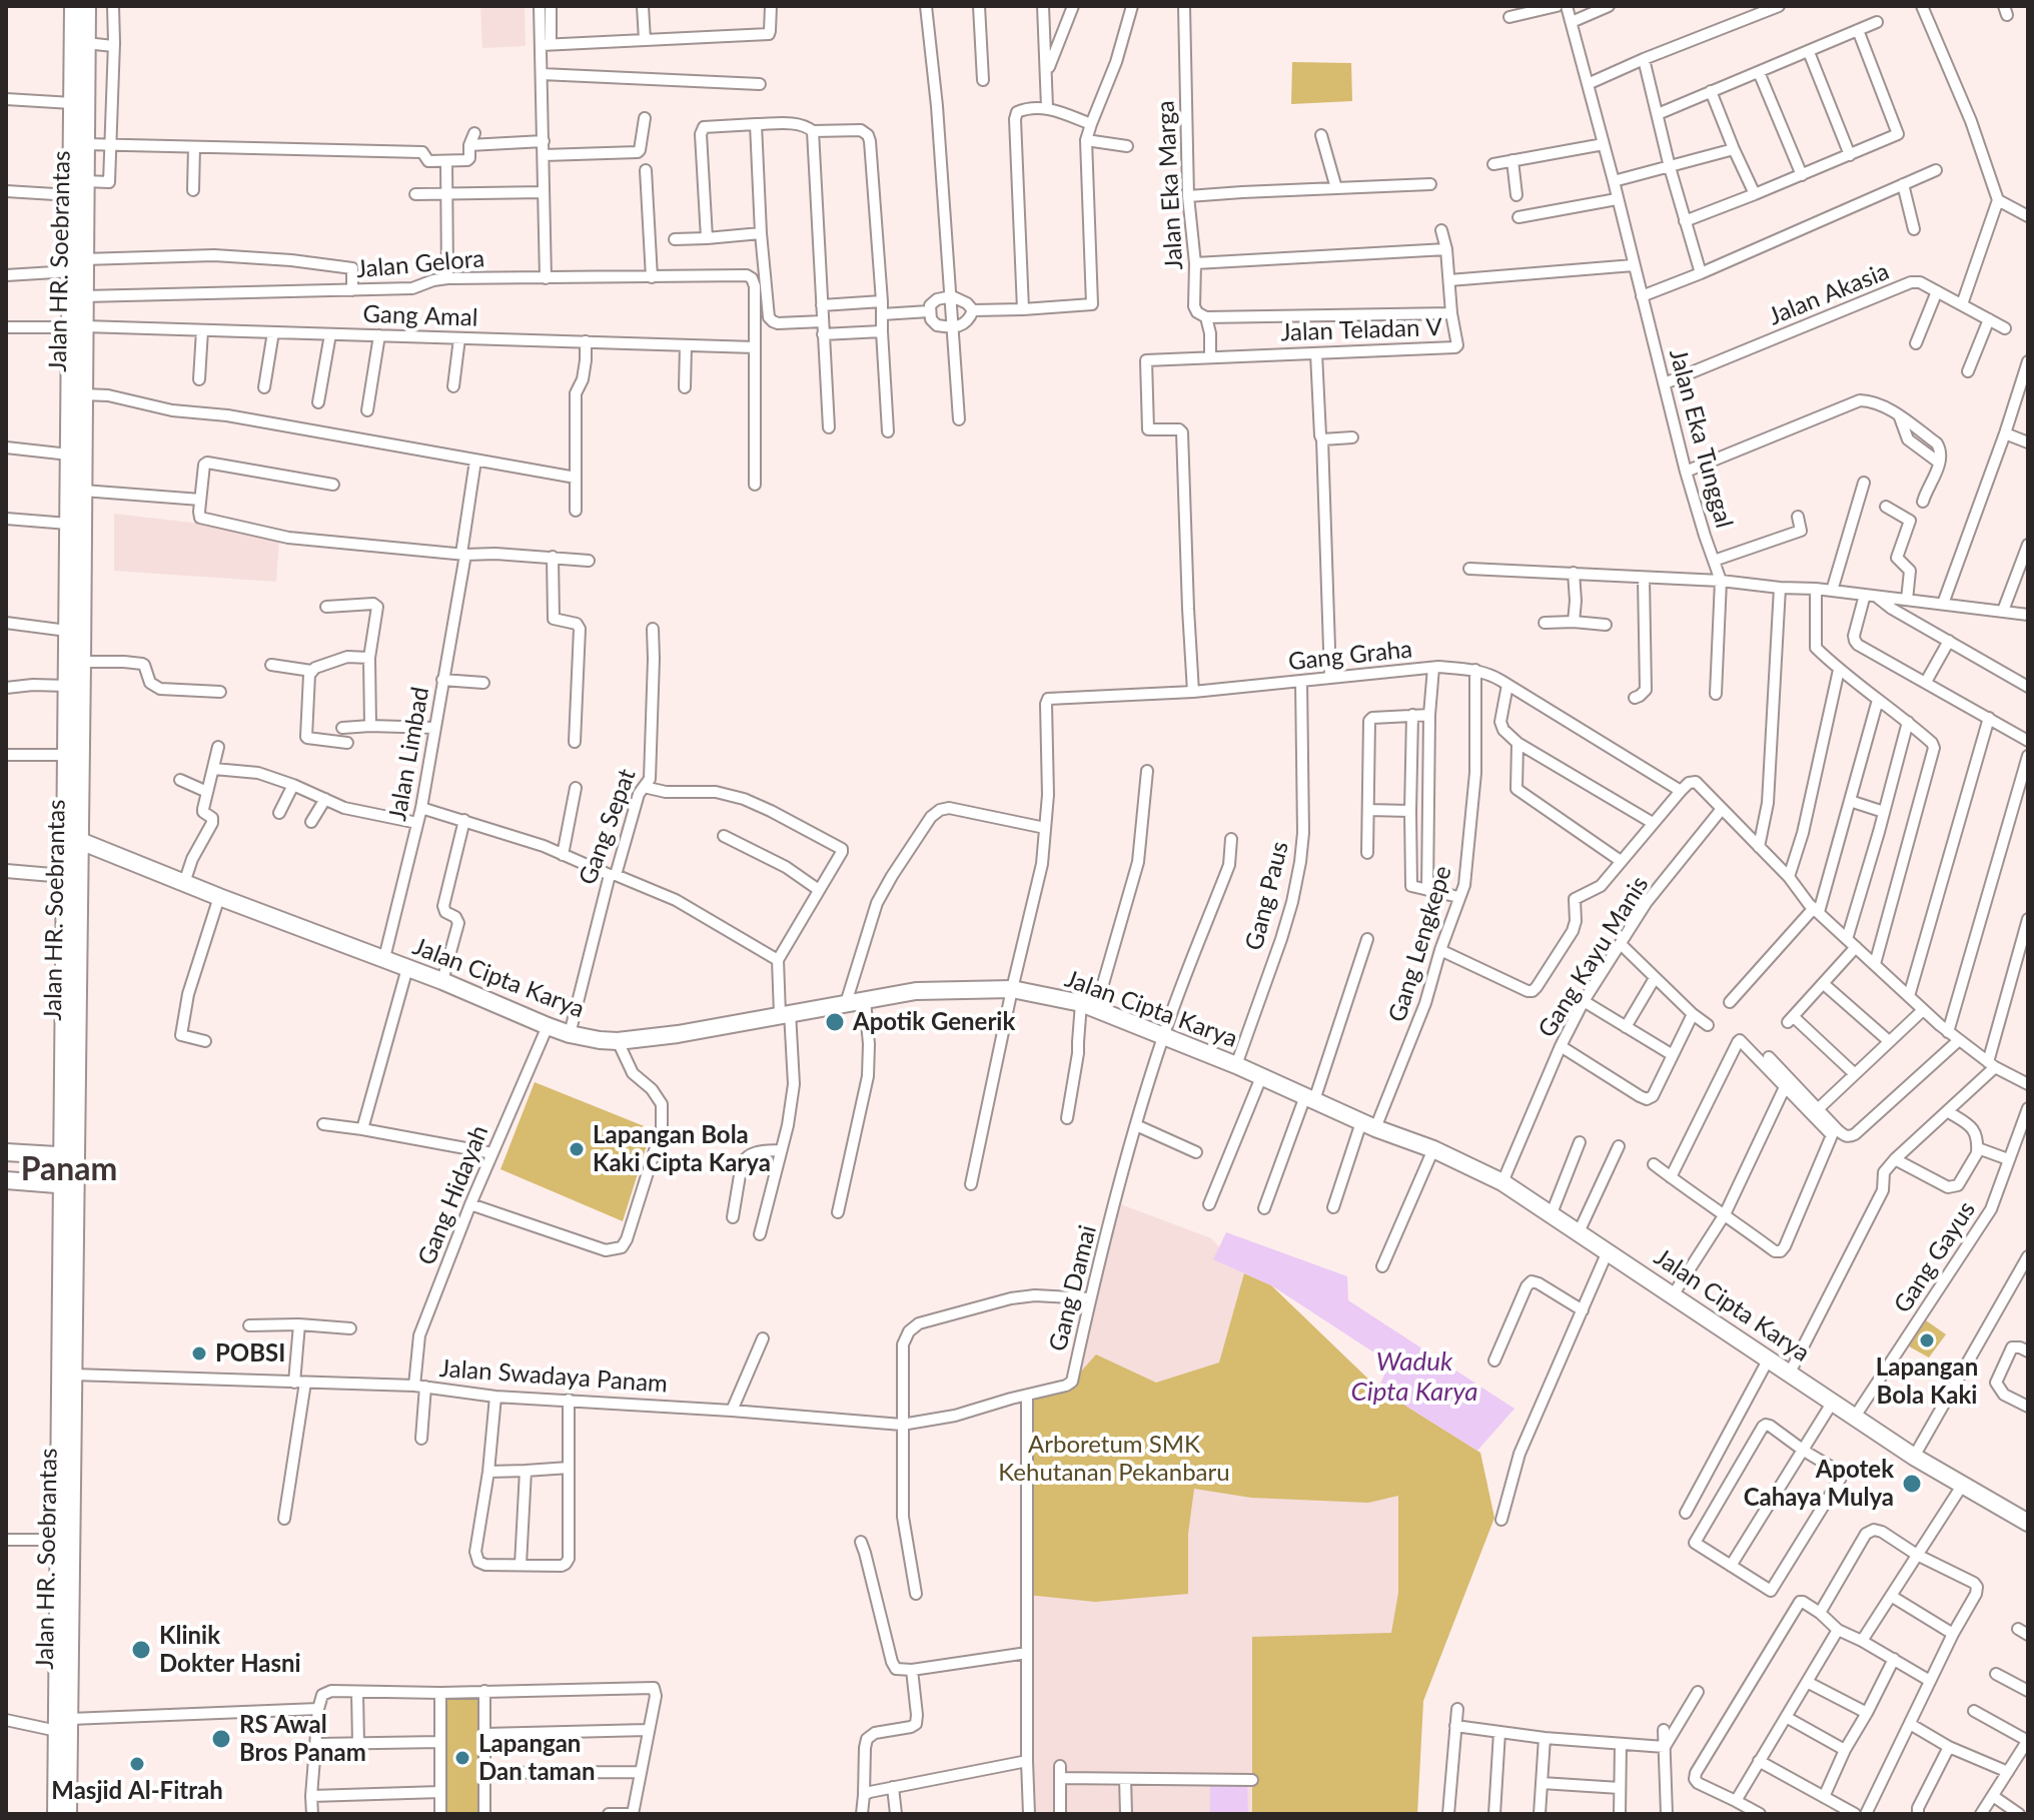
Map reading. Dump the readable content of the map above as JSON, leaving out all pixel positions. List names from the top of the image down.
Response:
{
  "streets": {
    "main road": ["Jalan HR. Soebrantas", "Jalan Cipta Karya"],
    "street": [
      "Jalan Eka Marga",
      "Jalan Gelora",
      "Jalan Akasia",
      "Gang Amal",
      "Jalan Teladan V",
      "Jalan Eka Tunggal",
      "Gang Graha",
      "Jalan Limbad",
      "Gang Sepat",
      "Gang Paus",
      "Gang Lengkepe",
      "Gang Kayu Manis",
      "Gang Hidayah",
      "Gang Gayus",
      "Gang Damai",
      "Jalan Swadaya Panam"
    ]
  },
  "crossings": [
    ["Jalan Eka Marga", "Jalan Teladan V"],
    ["Jalan HR. Soebrantas", "Jalan Gelora"],
    ["Jalan HR. Soebrantas", "Gang Amal"],
    ["Jalan HR. Soebrantas", "Jalan Cipta Karya"],
    ["Jalan HR. Soebrantas", "Jalan Swadaya Panam"],
    ["Jalan Gelora", "Gang Amal"],
    ["Jalan Akasia", "Jalan Eka Tunggal"],
    ["Jalan Teladan V", "Gang Graha"],
    ["Gang Graha", "Gang Paus"],
    ["Gang Graha", "Gang Lengkepe"],
    ["Gang Graha", "Gang Kayu Manis"],
    ["Jalan Limbad", "Jalan Cipta Karya"],
    ["Gang Sepat", "Jalan Cipta Karya"],
    ["Gang Paus", "Jalan Cipta Karya"],
    ["Gang Lengkepe", "Jalan Cipta Karya"],
    ["Gang Kayu Manis", "Jalan Cipta Karya"],
    ["Jalan Cipta Karya", "Gang Hidayah"],
    ["Jalan Cipta Karya", "Gang Gayus"],
    ["Jalan Cipta Karya", "Gang Damai"],
    ["Gang Hidayah", "Jalan Swadaya Panam"],
    ["Gang Damai", "Jalan Swadaya Panam"]
  ],
  "districts": ["Panam"],
  "water": ["Waduk Cipta Karya"],
  "parks": ["Arboretum SMK Kehutanan Pekanbaru"],
  "places": [
    "Apotik Generik",
    "Lapangan Bola Kaki Cipta Karya",
    "Lapangan Bola Kaki",
    "POBSI",
    "Apotek Cahaya Mulya",
    "Klinik Dokter Hasni",
    "RS Awal Bros Panam",
    "Lapangan Dan taman",
    "Masjid Al-Fitrah"
  ]
}
